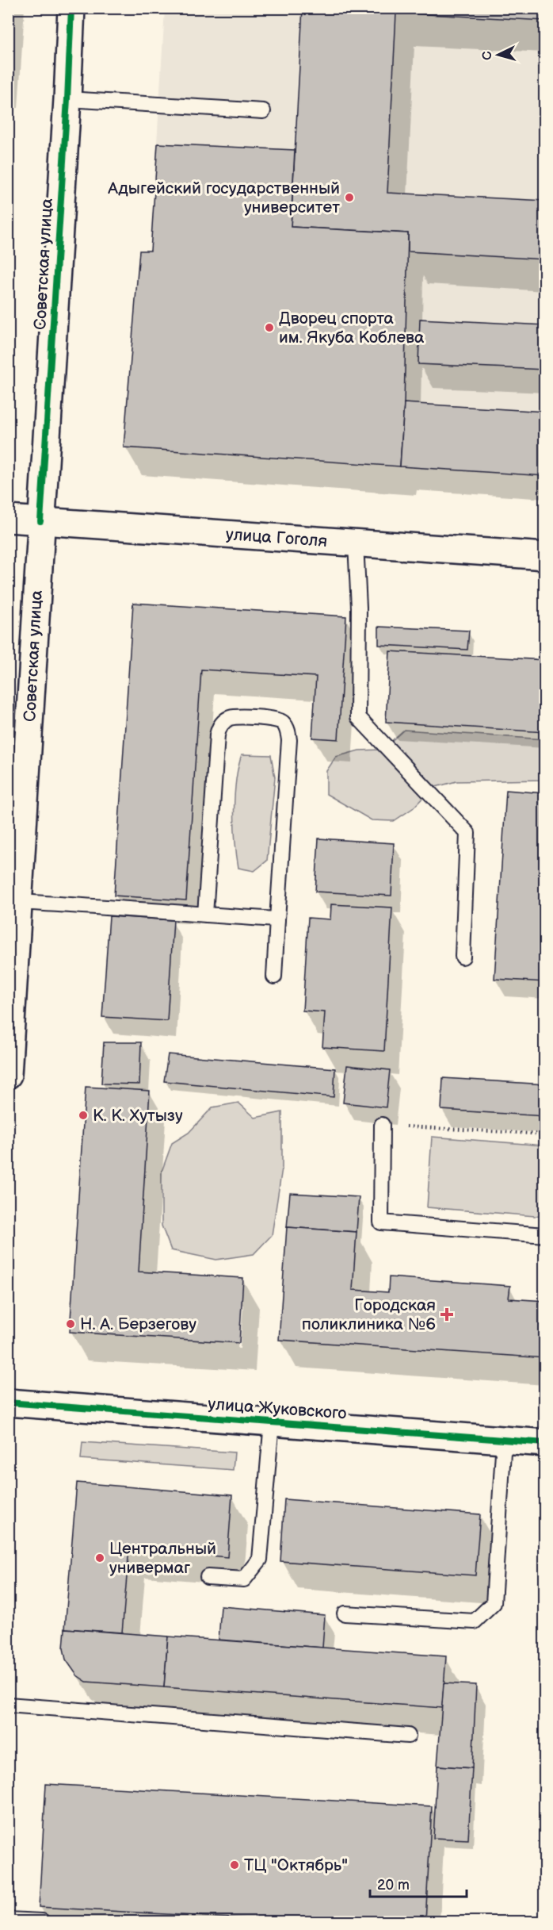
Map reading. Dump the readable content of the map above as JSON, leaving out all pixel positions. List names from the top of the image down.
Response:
{
  "streets": {
    "main road": ["Советская улица", "улица Гоголя", "улица Жуковского"]
  },
  "crossings": [
    ["Советская улица", "улица Гоголя"]
  ],
  "places": {
    "other": [
      "Адыгейский государственный университет",
      "Дворец спорта им. Якуба Коблева",
      "К. К. Хутызу",
      "Н. А. Берзегову",
      "Центральный универмаг",
      "ТЦ \"Октябрь\""
    ],
    "health": ["Городская поликлиника №6"]
  },
  "scale_bar": "20 m",
  "north": "left"
}
